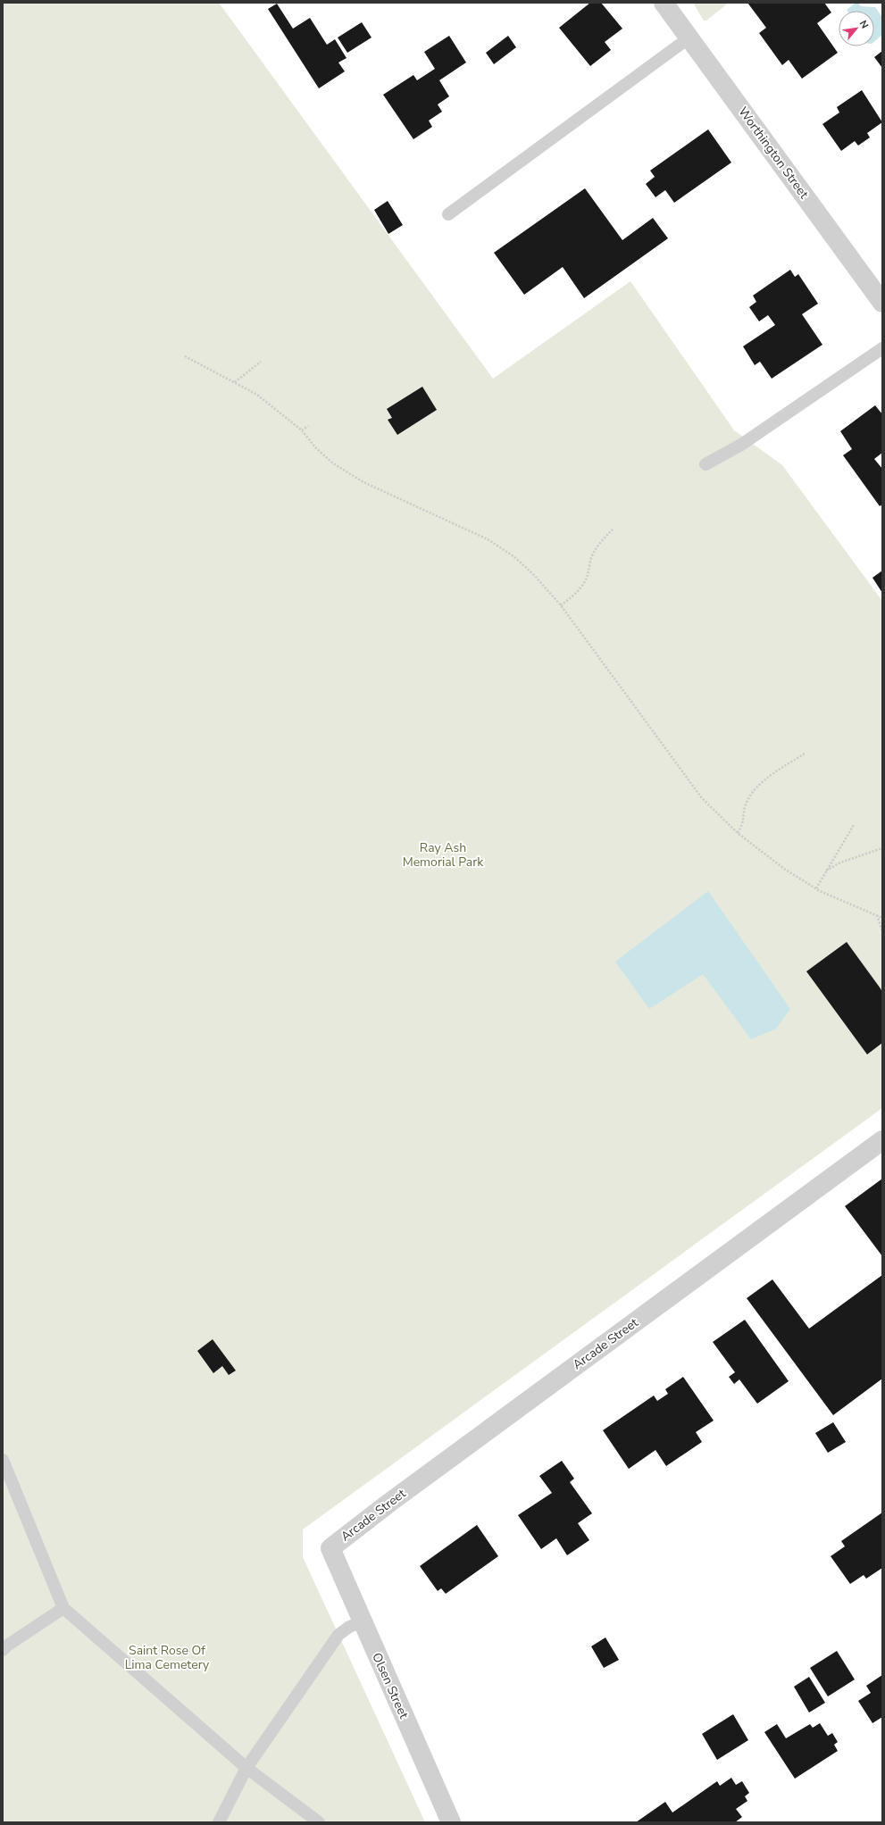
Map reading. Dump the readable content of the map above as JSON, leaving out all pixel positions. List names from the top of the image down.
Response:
{
  "streets": {
    "street": ["Worthington Street", "Arcade Street", "Olsen Street"]
  },
  "crossings": [
    ["Arcade Street", "Olsen Street"]
  ],
  "parks": ["Ray Ash Memorial Park", "Saint Rose Of Lima Cemetery"],
  "north": "top right"
}
